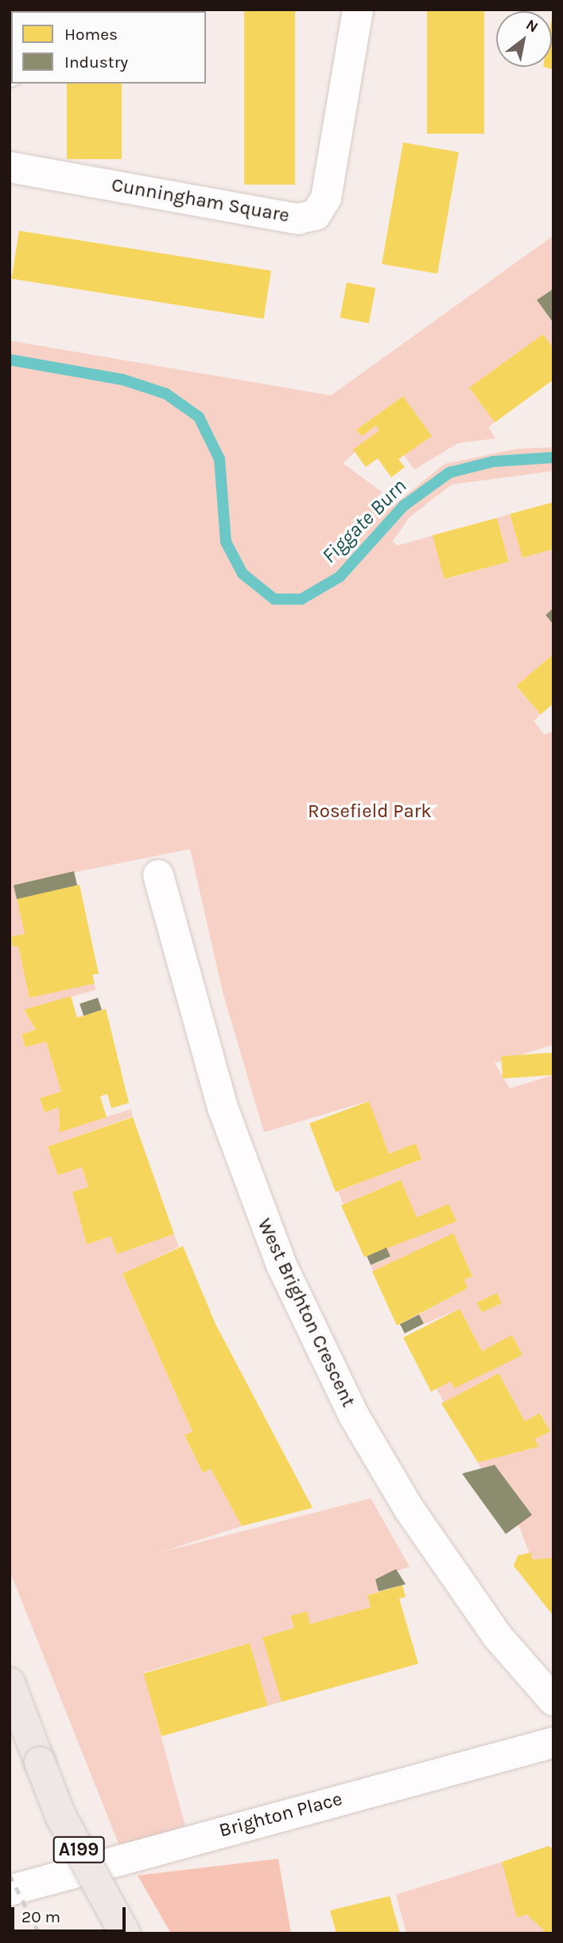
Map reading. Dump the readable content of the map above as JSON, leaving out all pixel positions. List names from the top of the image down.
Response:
{
  "streets": {
    "main road": ["A199"],
    "street": ["Cunningham Square", "West Brighton Crescent", "Brighton Place"]
  },
  "water": ["Figgate Burn"],
  "parks": ["Rosefield Park"],
  "legend": ["Homes", "Industry"],
  "scale_bar": "20 m",
  "north": "top right"
}
